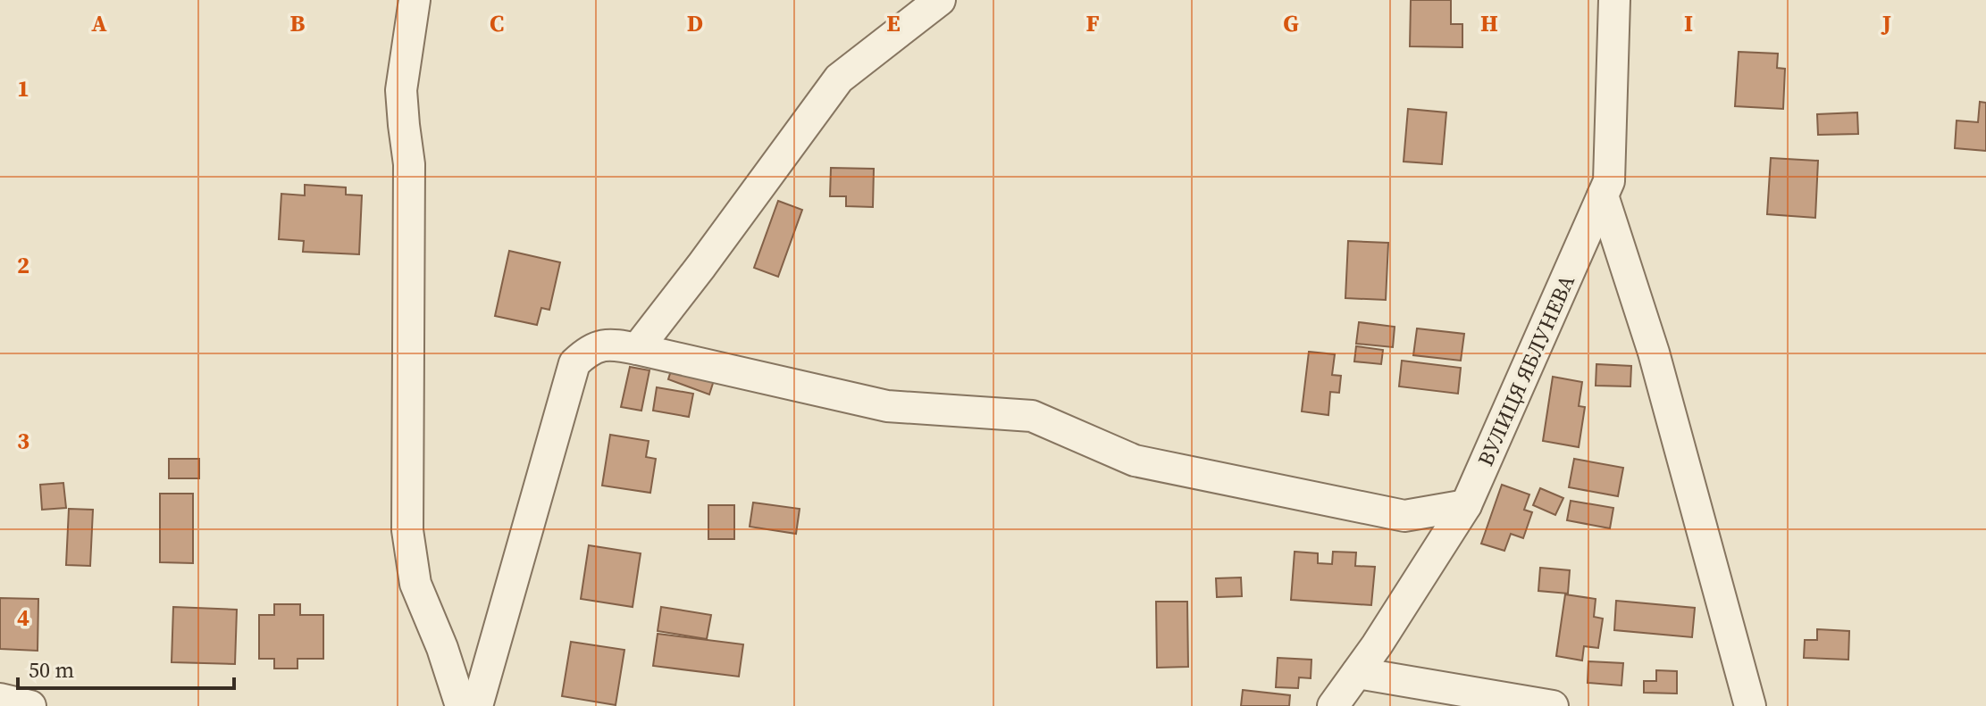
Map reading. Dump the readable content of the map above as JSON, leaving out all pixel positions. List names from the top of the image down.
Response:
{
  "streets": {
    "street": ["ВУЛИЦЯ ЯБЛУНЕВА"]
  },
  "scale_bar": "50 m",
  "grid": {
    "columns": [
      "A",
      "B",
      "C",
      "D",
      "E",
      "F",
      "G",
      "H",
      "I",
      "J"
    ],
    "rows": [
      "1",
      "2",
      "3",
      "4"
    ]
  }
}
